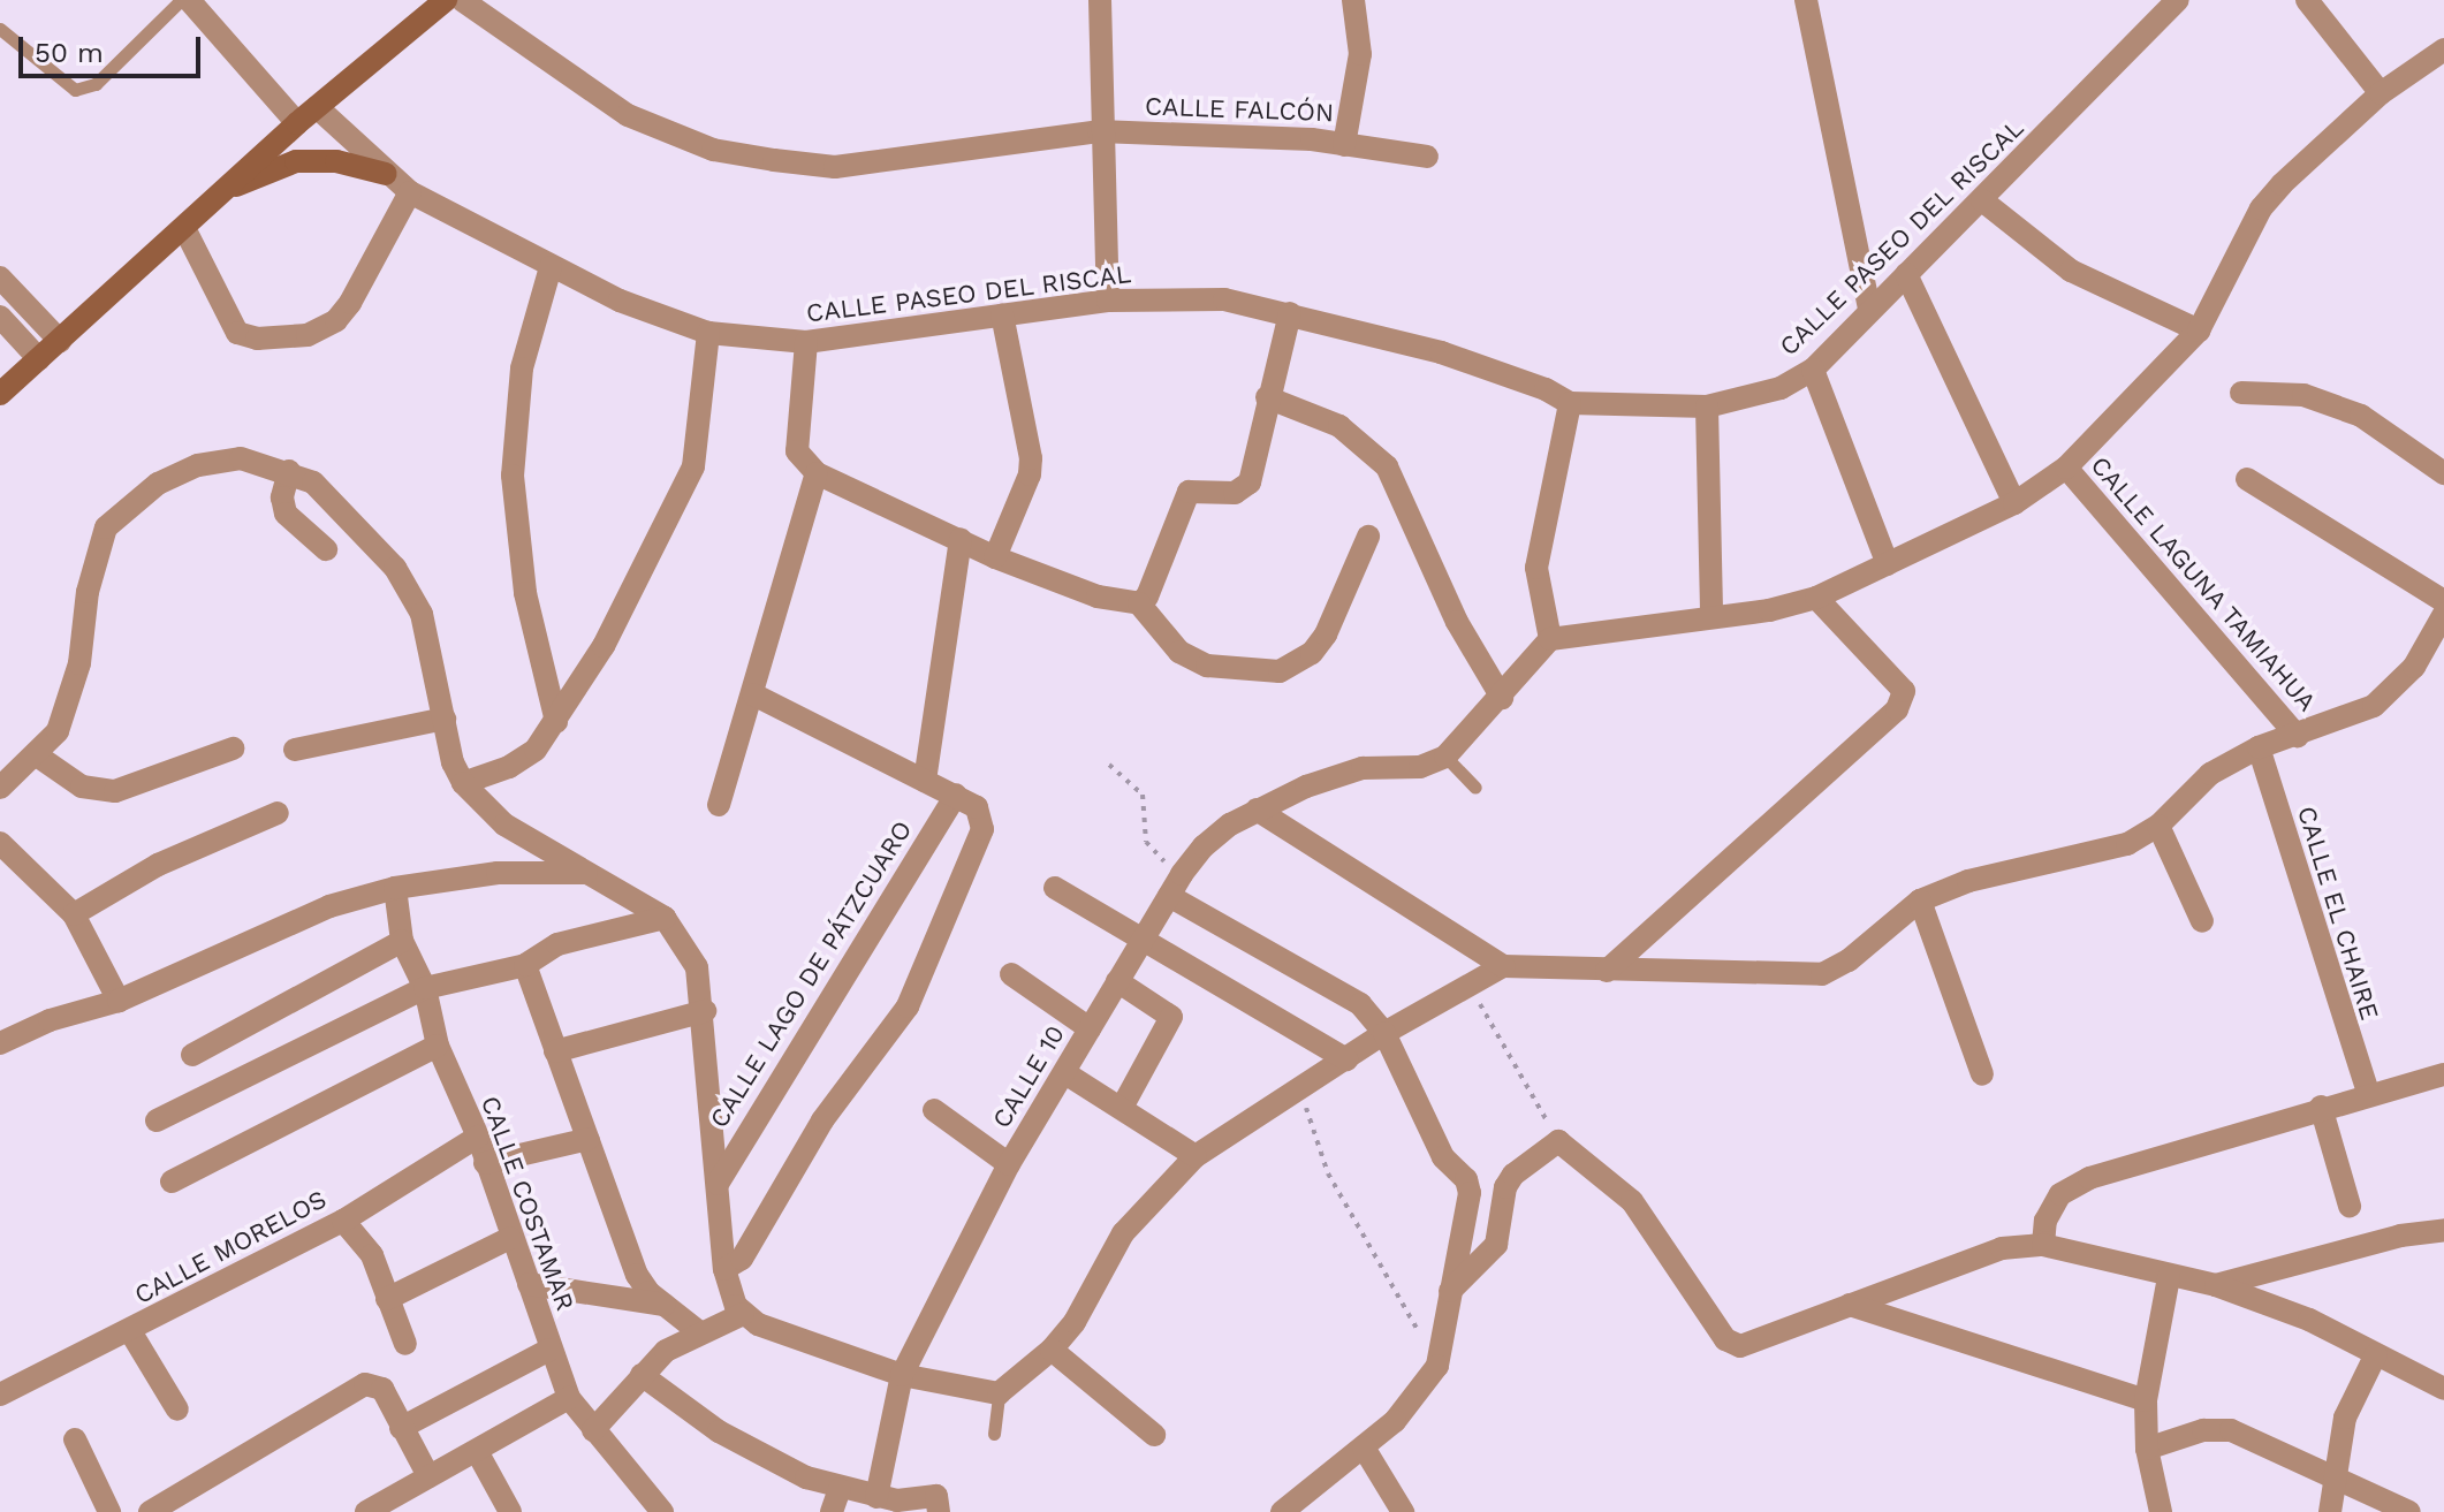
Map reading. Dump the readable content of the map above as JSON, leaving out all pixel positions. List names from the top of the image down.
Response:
{
  "streets": {
    "street": [
      "CALLE FALCÓN",
      "CALLE PASEO DEL RISCAL",
      "CALLE LAGUNA TAMIAHUA",
      "CALLE EL CHAIRE",
      "CALLE LAGO DE PÁTZCUARO",
      "CALLE 10",
      "CALLE COSTAMAR",
      "CALLE MORELOS"
    ]
  },
  "crossings": [
    ["CALLE COSTAMAR", "CALLE MORELOS"]
  ],
  "scale_bar": "50 m"
}
